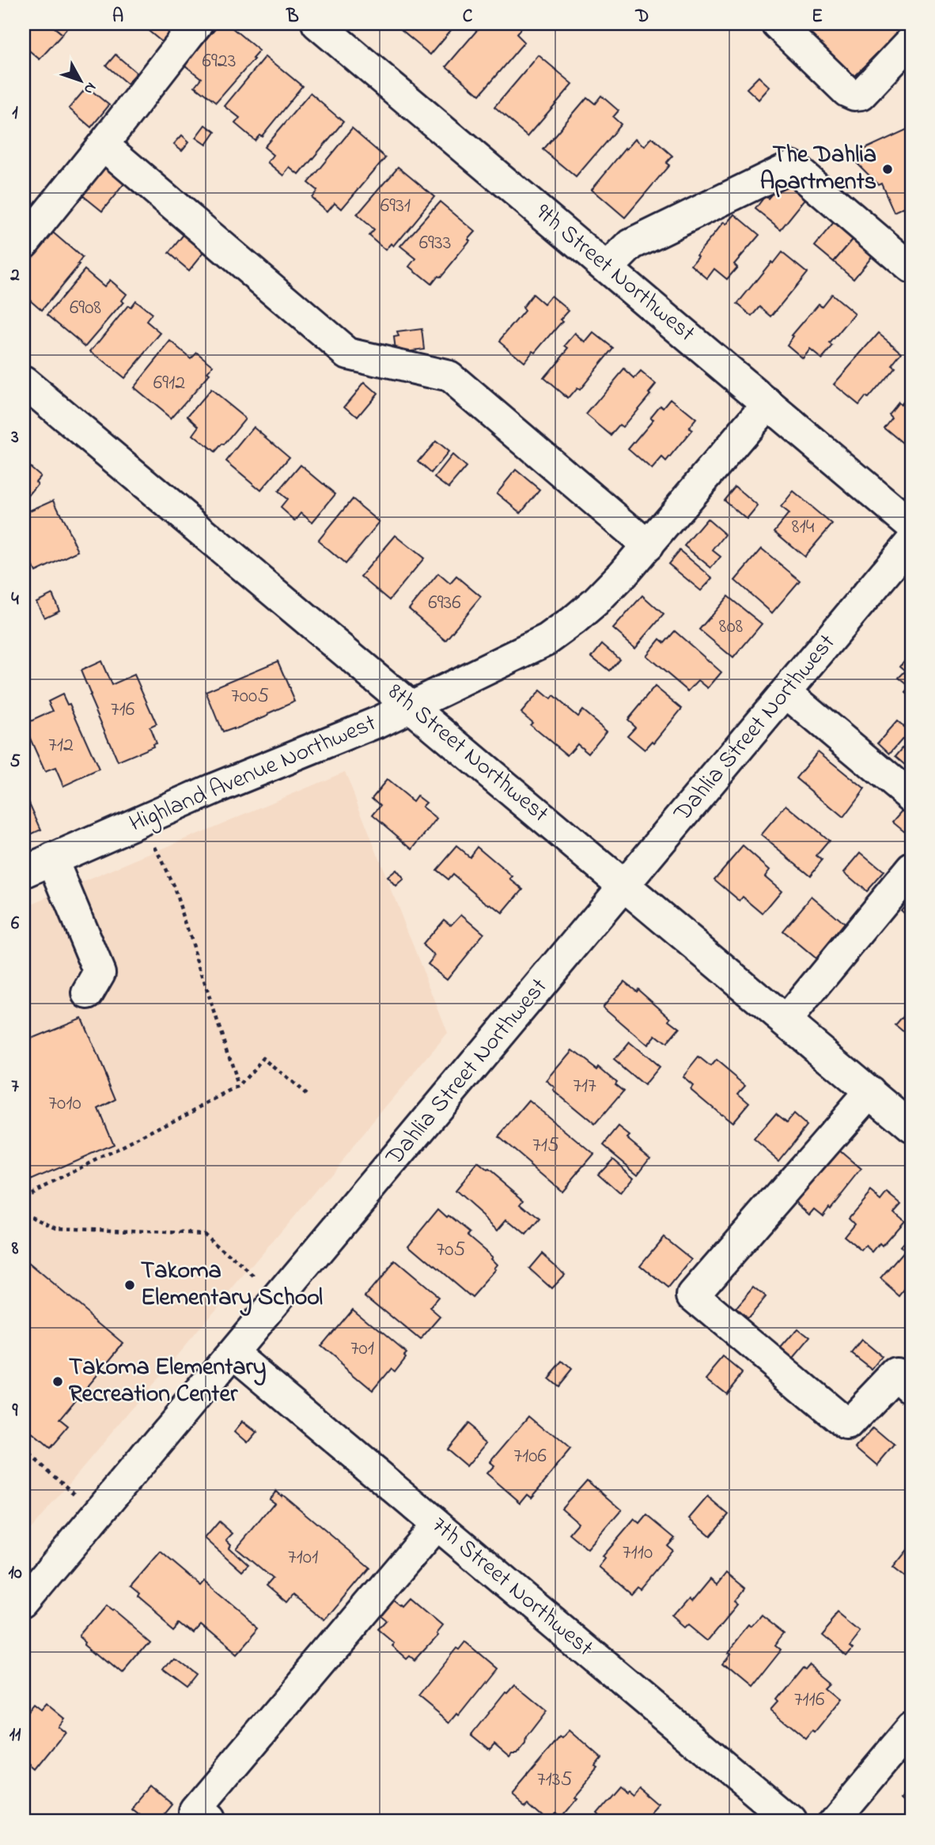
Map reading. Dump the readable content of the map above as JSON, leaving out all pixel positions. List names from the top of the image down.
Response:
{
  "streets": {
    "street": [
      "9th Street Northwest",
      "Dahlia Street Northwest",
      "8th Street Northwest",
      "Highland Avenue Northwest",
      "7th Street Northwest"
    ]
  },
  "crossings": [
    ["9th Street Northwest", "Highland Avenue Northwest"],
    ["Dahlia Street Northwest", "8th Street Northwest"],
    ["Dahlia Street Northwest", "7th Street Northwest"],
    ["8th Street Northwest", "Highland Avenue Northwest"]
  ],
  "places": ["The Dahlia Apartments", "Takoma Elementary School", "Takoma Elementary Recreation Center"],
  "house_numbers": [
    "6923",
    "6931",
    "6933",
    "6908",
    "6912",
    "814",
    "6936",
    "808",
    "7005",
    "716",
    "712",
    "717",
    "7010",
    "715",
    "705",
    "701",
    "7106",
    "7110",
    "7101",
    "7116",
    "7135"
  ],
  "north": "bottom right",
  "grid": {
    "columns": [
      "A",
      "B",
      "C",
      "D",
      "E"
    ],
    "rows": [
      "1",
      "2",
      "3",
      "4",
      "5",
      "6",
      "7",
      "8",
      "9",
      "10",
      "11"
    ]
  }
}
